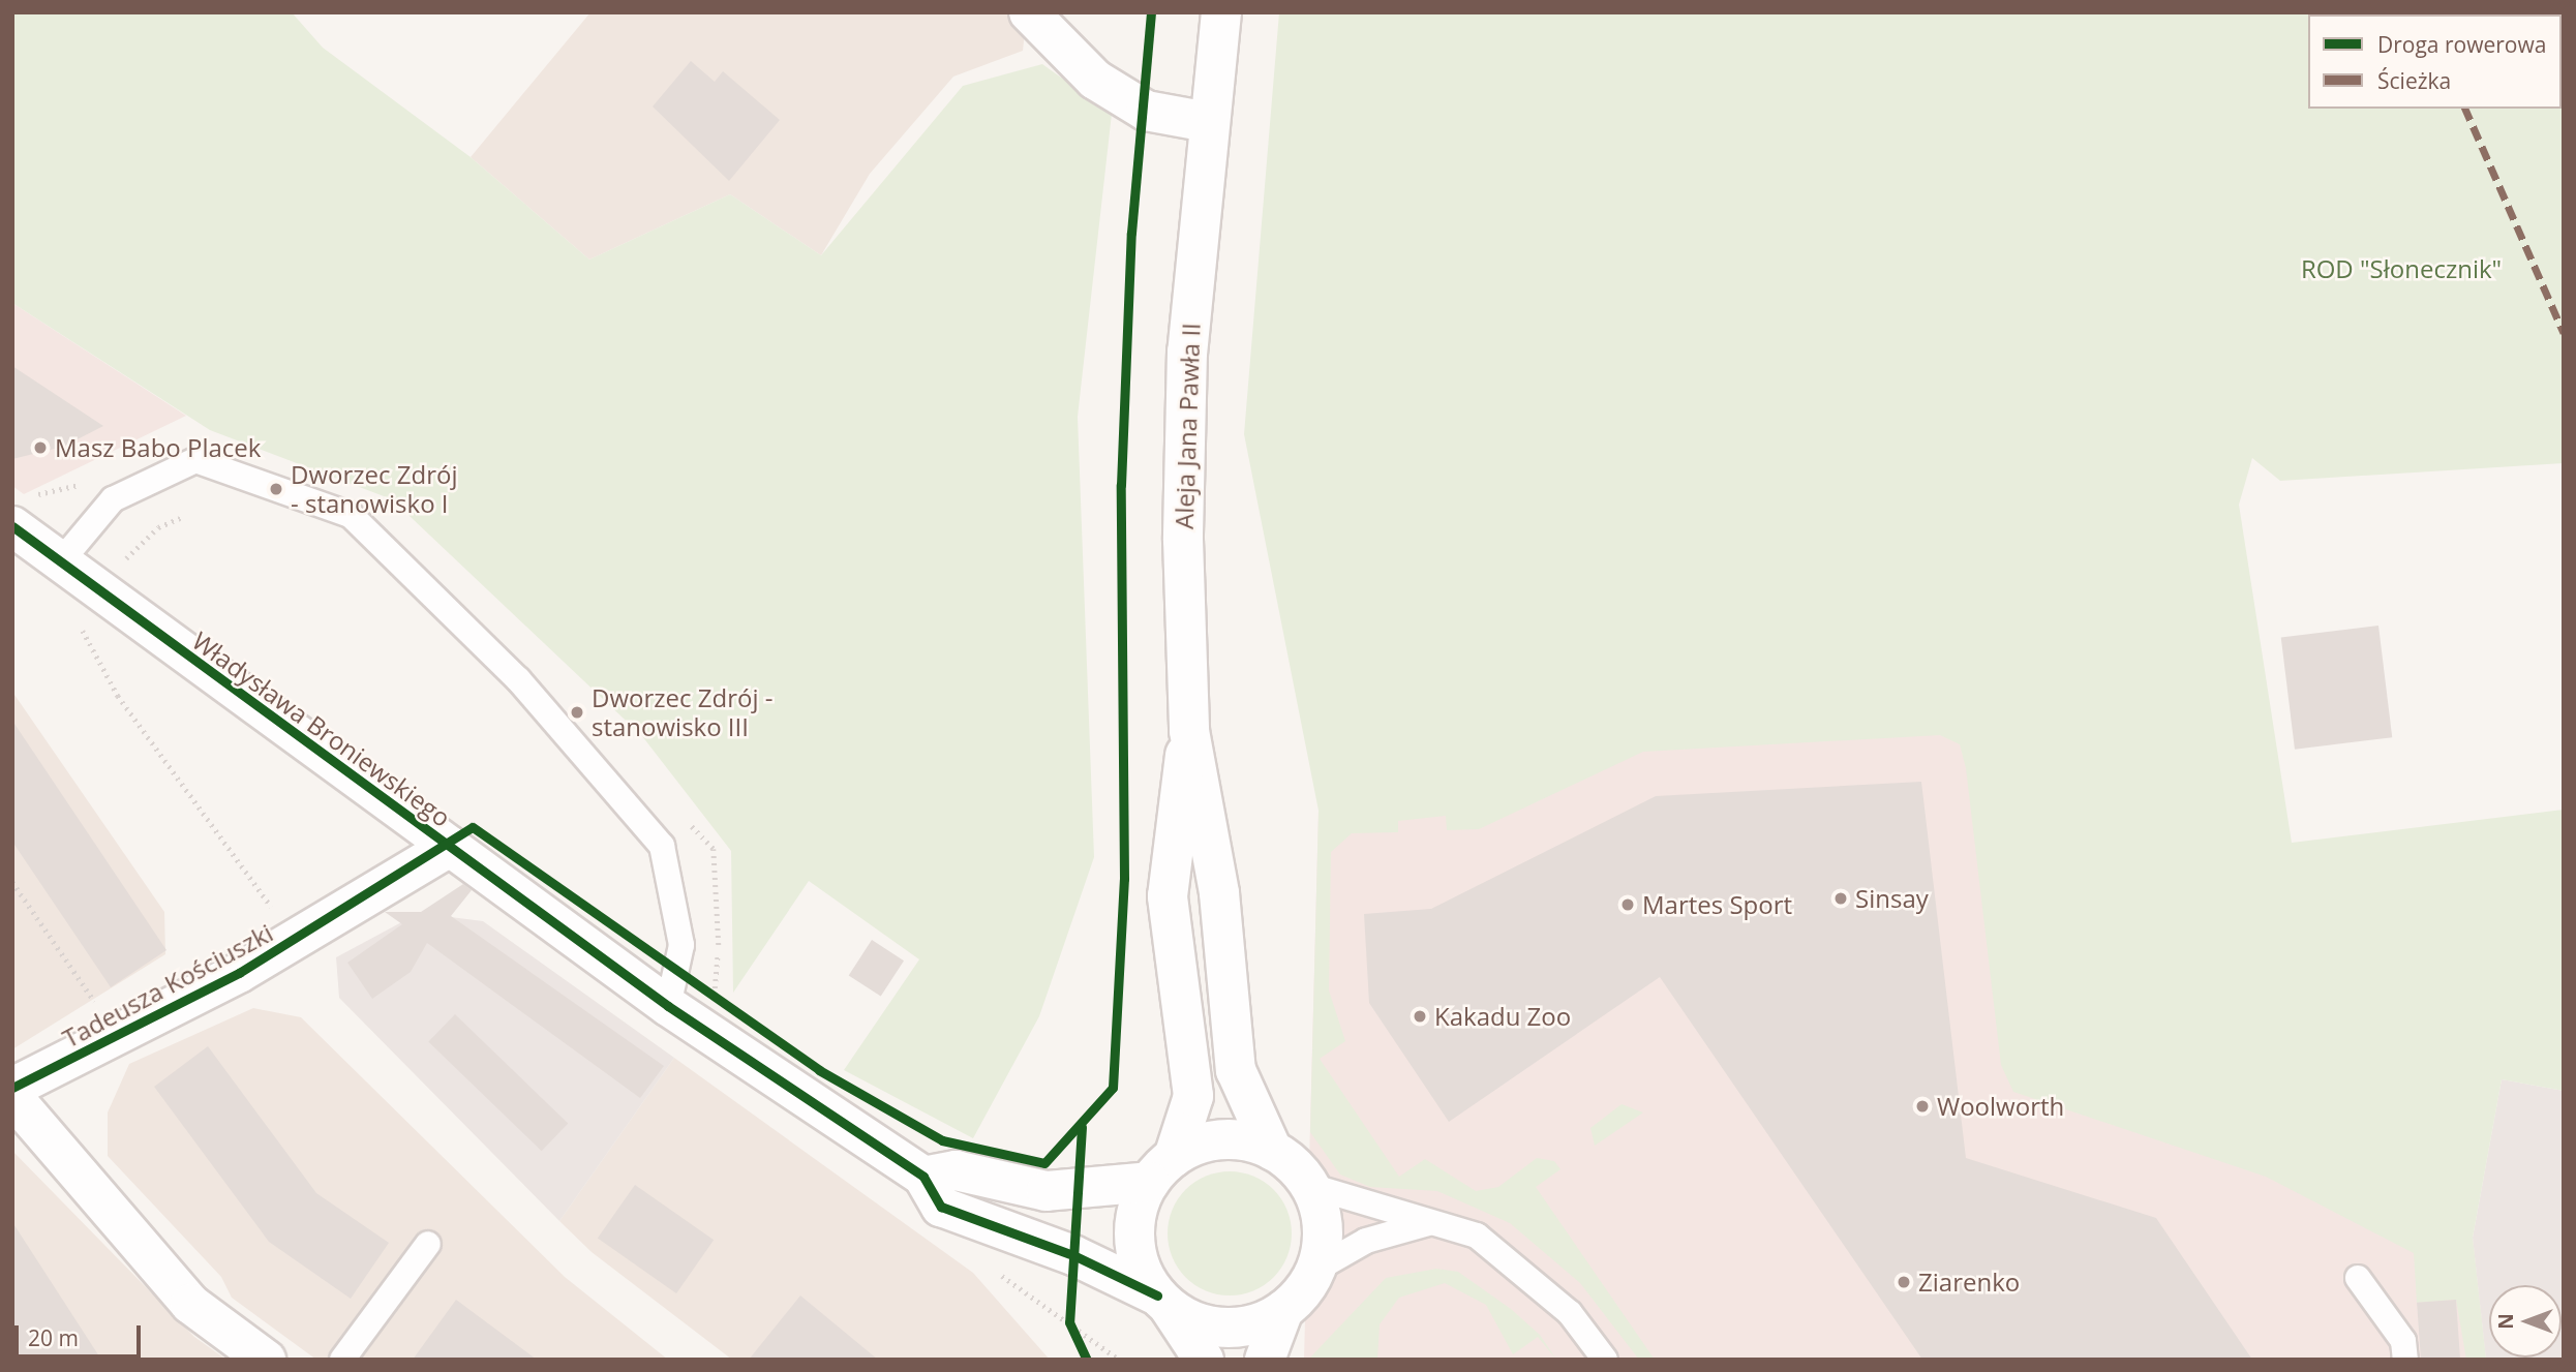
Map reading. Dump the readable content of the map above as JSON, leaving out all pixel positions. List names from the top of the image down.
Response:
{
  "streets": {
    "street": ["Aleja Jana Pawła II", "Władysława Broniewskiego", "Tadeusza Kościuszki"]
  },
  "crossings": [
    ["Aleja Jana Pawła II", "Władysława Broniewskiego"],
    ["Władysława Broniewskiego", "Tadeusza Kościuszki"]
  ],
  "parks": ["ROD \"Słonecznik\""],
  "places": [
    "Masz Babo Placek",
    "Dworzec Zdrój - stanowisko I",
    "Dworzec Zdrój - stanowisko III",
    "Sinsay",
    "Martes Sport",
    "Kakadu Zoo",
    "Woolworth",
    "Ziarenko"
  ],
  "legend": ["Droga rowerowa", "Ścieżka"],
  "scale_bar": "20 m",
  "north": "left"
}
